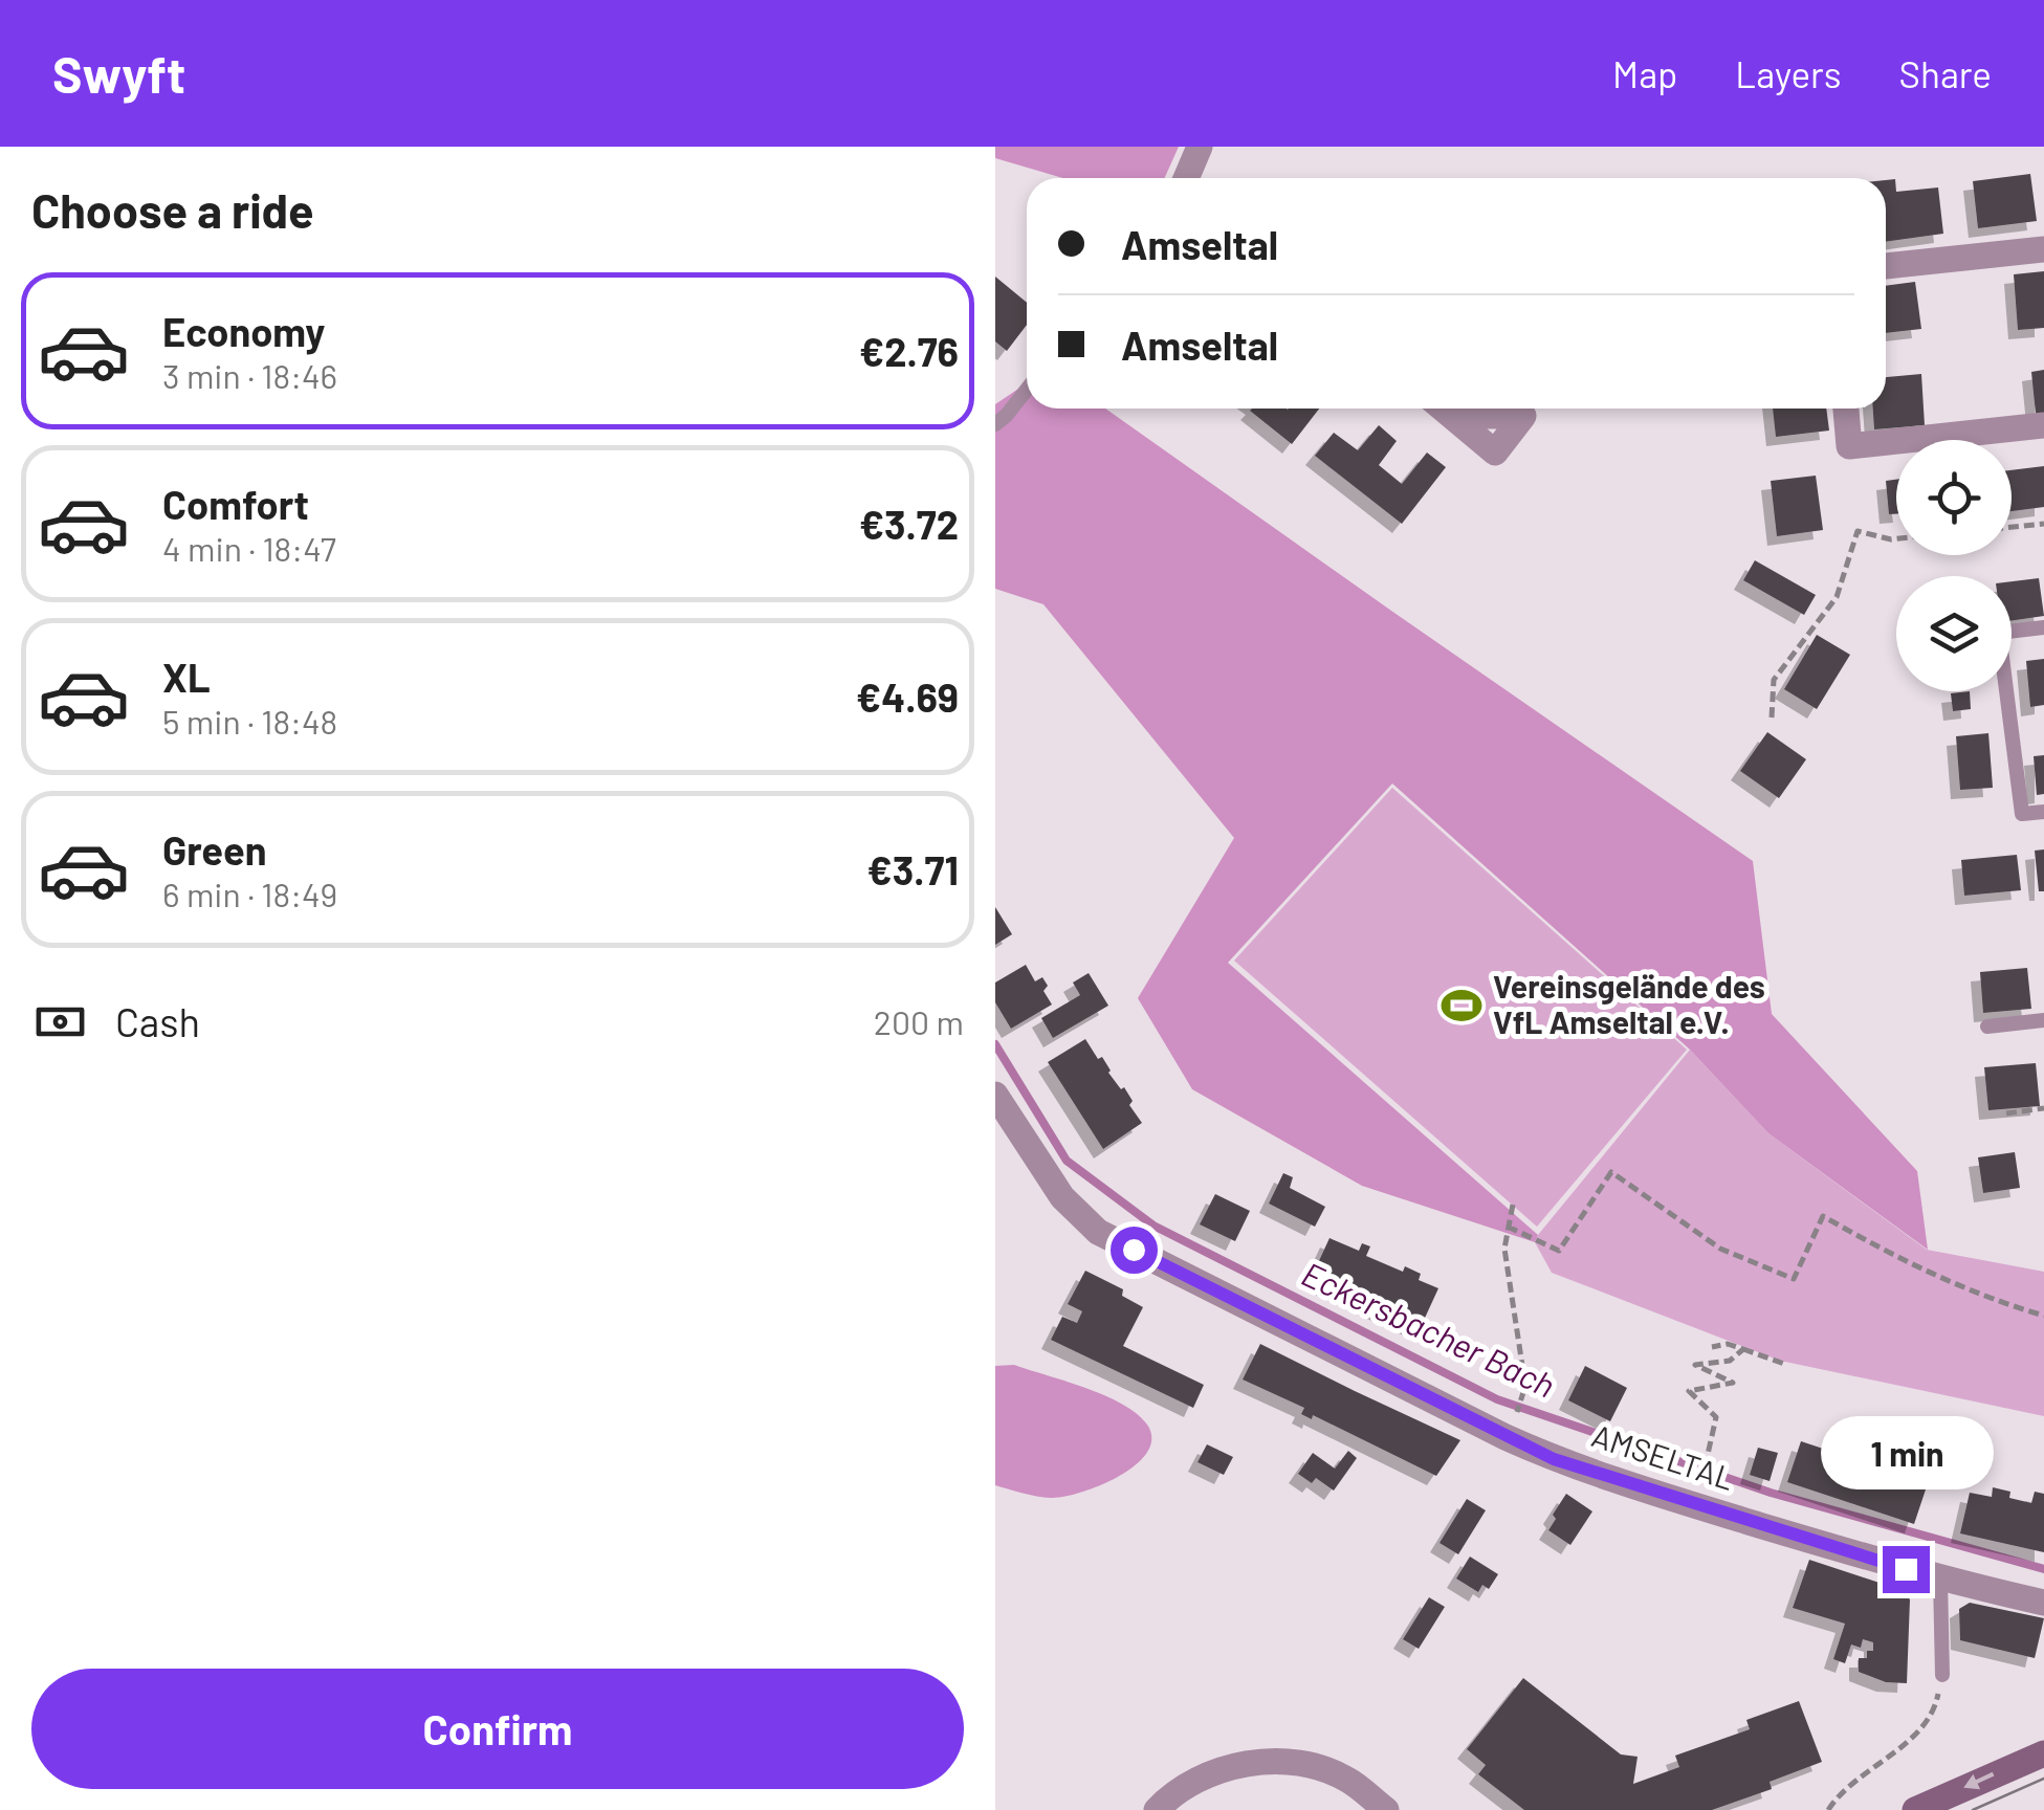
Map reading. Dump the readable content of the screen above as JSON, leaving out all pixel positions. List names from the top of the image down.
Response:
{
  "streets": {
    "street": ["AMSELTAL"]
  },
  "water": ["Eckersbacher Bach"],
  "places": {
    "sports": ["Vereinsgelände des VfL Amseltal e.V."]
  },
  "page": {
    "header": "Swyft",
    "nav": ["Map", "Layers", "Share"],
    "heading": "Choose a ride",
    "banner": ["Amseltal", "Amseltal"],
    "list": [
      {
        "name": "Economy",
        "note": "3 min · 18:46",
        "value": "€2.76"
      },
      {
        "name": "Comfort",
        "note": "4 min · 18:47",
        "value": "€3.72"
      },
      {
        "name": "XL",
        "note": "5 min · 18:48",
        "value": "€4.69"
      },
      {
        "name": "Green",
        "note": "6 min · 18:49",
        "value": "€3.71"
      }
    ],
    "pay": ["Cash", "200 m"],
    "bubble": "1 min",
    "buttons": "Confirm"
  }
}
